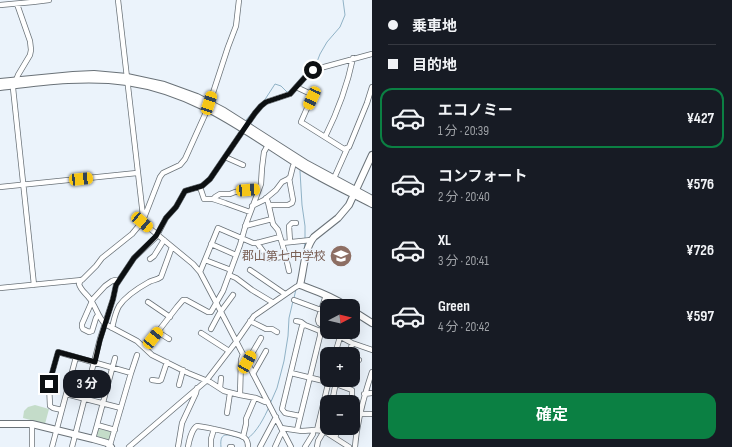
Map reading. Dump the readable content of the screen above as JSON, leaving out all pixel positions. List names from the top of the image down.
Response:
{
  "places": {
    "school or university": ["郡山第七中学校"]
  },
  "north": "right",
  "page": {
    "banner": ["乗車地", "目的地"],
    "list": [
      {
        "name": "エコノミー",
        "note": "1 分 · 20:39",
        "value": "¥427"
      },
      {
        "name": "コンフォート",
        "note": "2 分 · 20:40",
        "value": "¥576"
      },
      {
        "name": "XL",
        "note": "3 分 · 20:41",
        "value": "¥726"
      },
      {
        "name": "Green",
        "note": "4 分 · 20:42",
        "value": "¥597"
      }
    ],
    "map_buttons": ["+", "−"],
    "bubble": "3 分",
    "buttons": "確定"
  }
}
